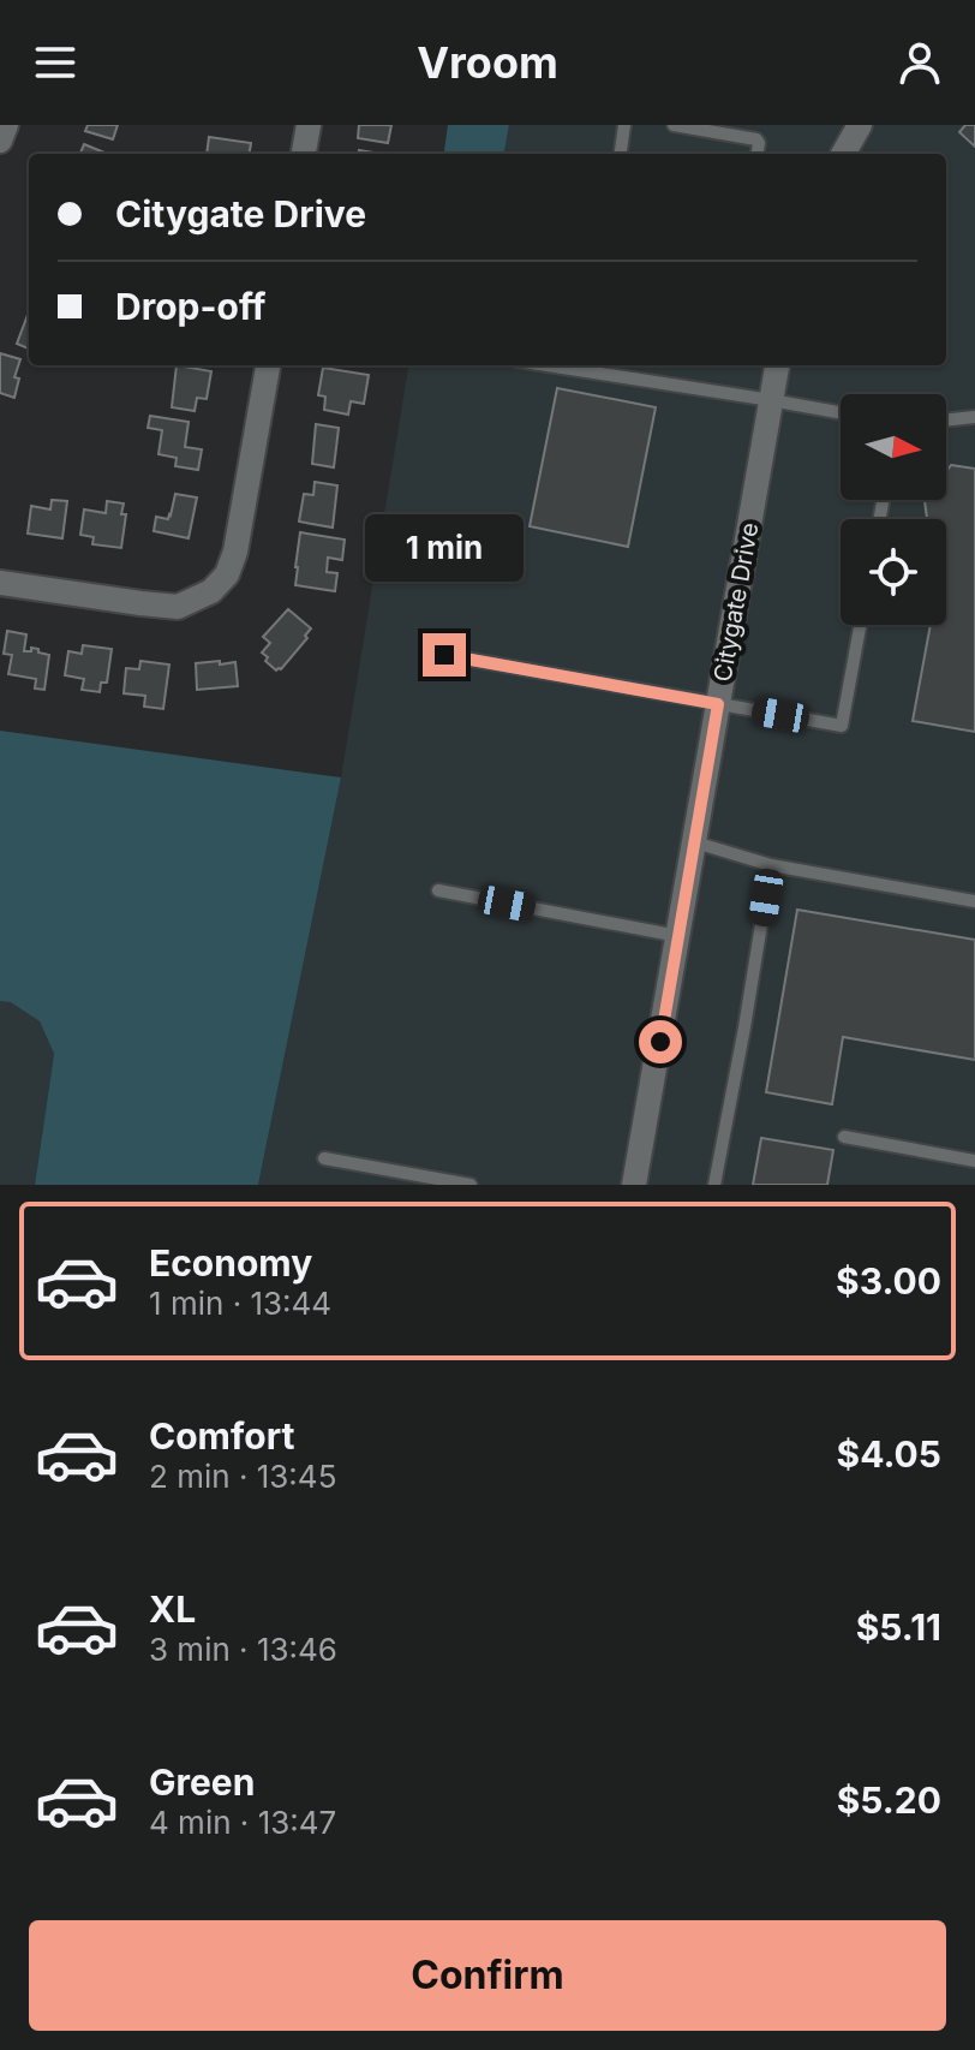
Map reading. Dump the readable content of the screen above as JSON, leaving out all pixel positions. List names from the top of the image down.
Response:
{
  "streets": {
    "street": ["Citygate Drive"]
  },
  "north": "right",
  "page": {
    "header": "Vroom",
    "banner": ["Citygate Drive", "Drop-off"],
    "bubble": "1 min",
    "list": [
      {
        "name": "Economy",
        "note": "1 min · 13:44",
        "value": "$3.00"
      },
      {
        "name": "Comfort",
        "note": "2 min · 13:45",
        "value": "$4.05"
      },
      {
        "name": "XL",
        "note": "3 min · 13:46",
        "value": "$5.11"
      },
      {
        "name": "Green",
        "note": "4 min · 13:47",
        "value": "$5.20"
      }
    ],
    "buttons": "Confirm"
  }
}
